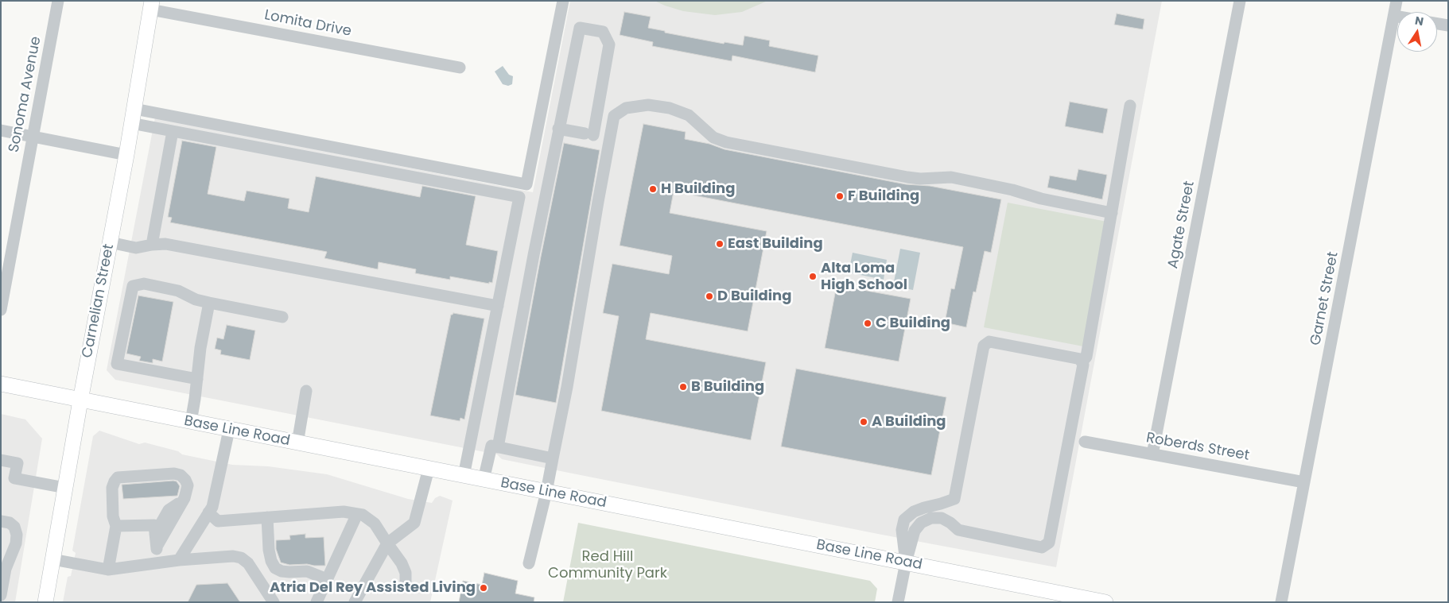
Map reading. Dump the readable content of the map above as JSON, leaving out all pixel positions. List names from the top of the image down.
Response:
{
  "streets": {
    "main road": ["Carnelian Street", "Base Line Road"],
    "street": [
      "Lomita Drive",
      "Sonoma Avenue",
      "Agate Street",
      "Garnet Street",
      "Roberds Street"
    ]
  },
  "crossings": [
    ["Lomita Drive", "Carnelian Street"],
    ["Agate Street", "Roberds Street"],
    ["Garnet Street", "Roberds Street"],
    ["Carnelian Street", "Base Line Road"]
  ],
  "parks": ["Red Hill Community Park"],
  "places": [
    "H Building",
    "F Building",
    "East Building",
    "Alta Loma High School",
    "D Building",
    "C Building",
    "B Building",
    "A Building",
    "Atria Del Rey Assisted Living"
  ],
  "north": "top"
}
